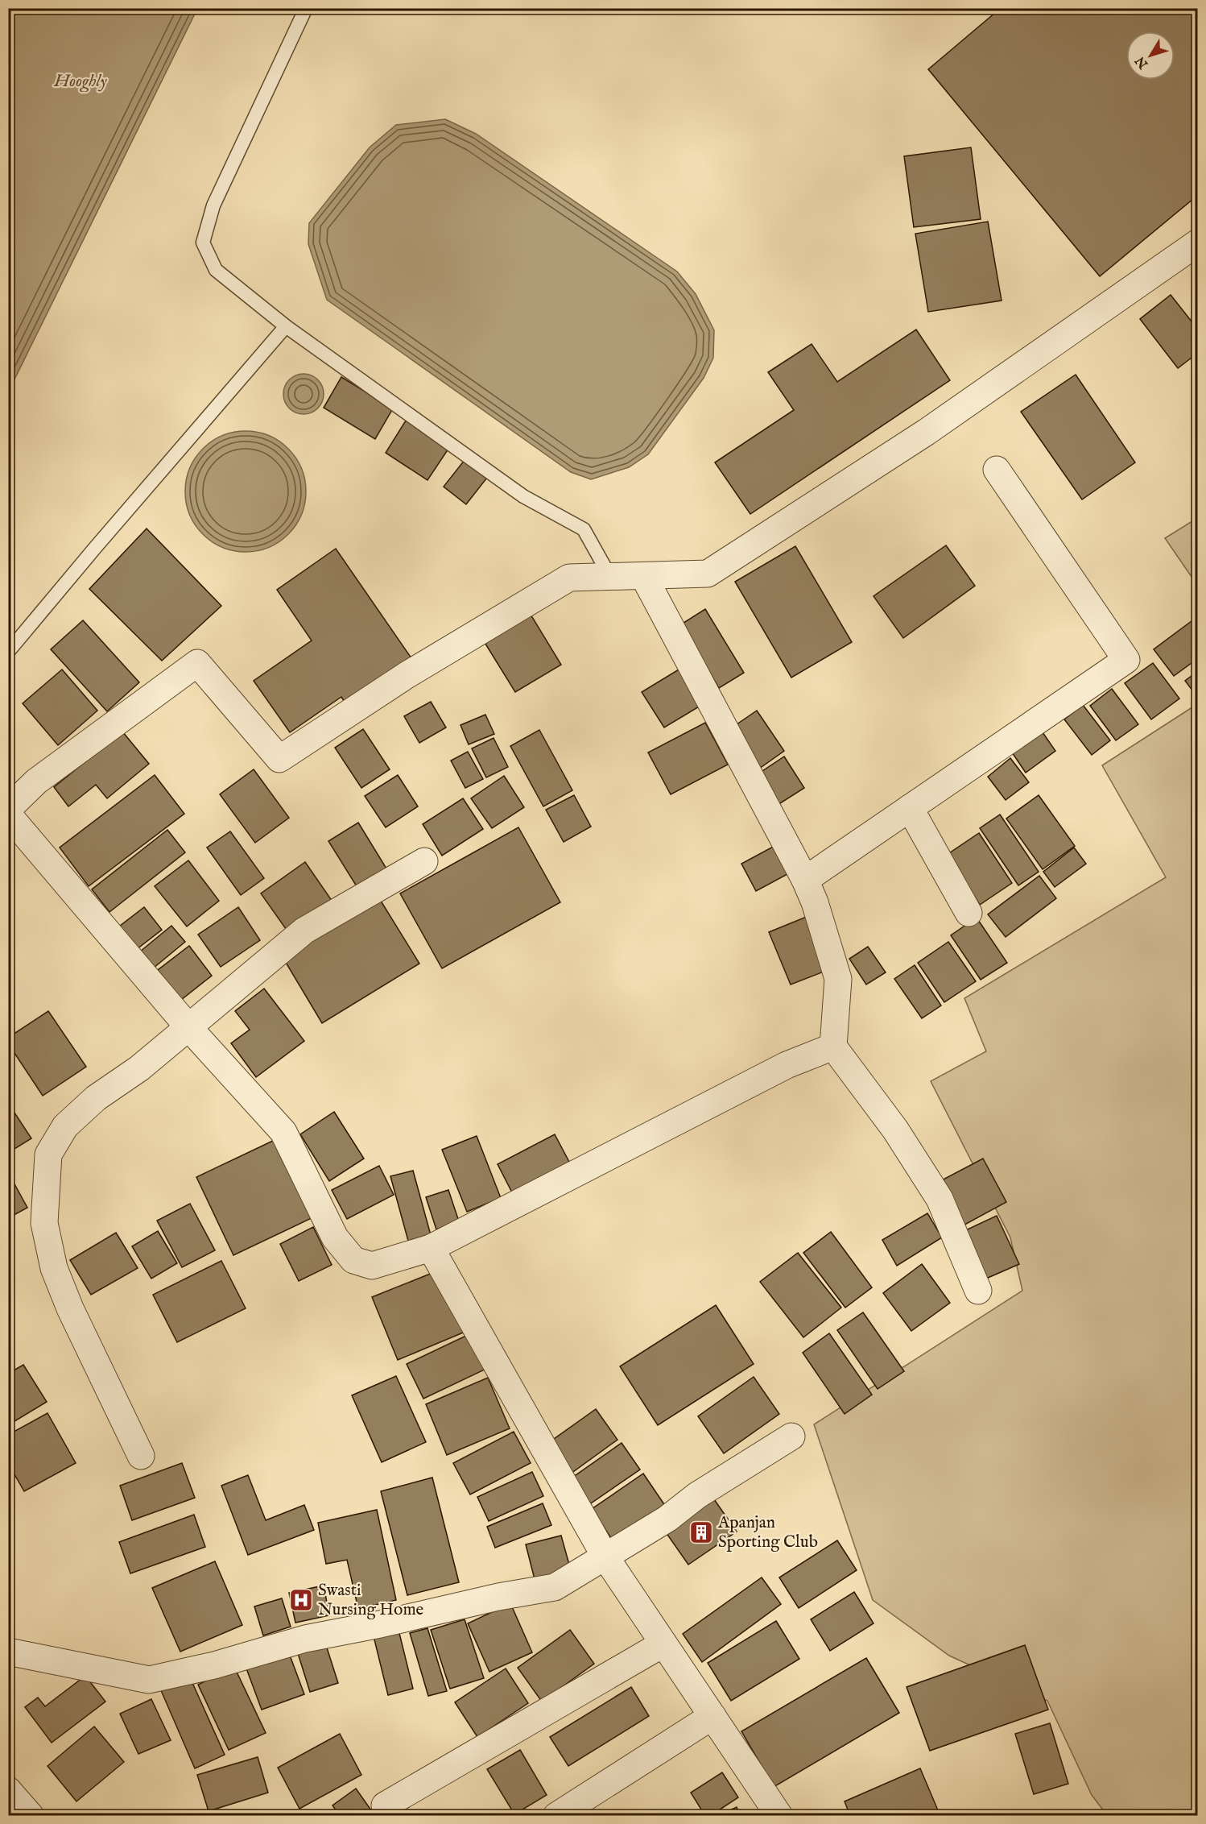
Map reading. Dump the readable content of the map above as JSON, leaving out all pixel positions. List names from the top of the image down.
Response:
{
  "water": ["Hooghly"],
  "places": {
    "building": ["Apanjan Sporting Club"],
    "hospital": ["Swasti Nursing Home"]
  },
  "north": "bottom left"
}
